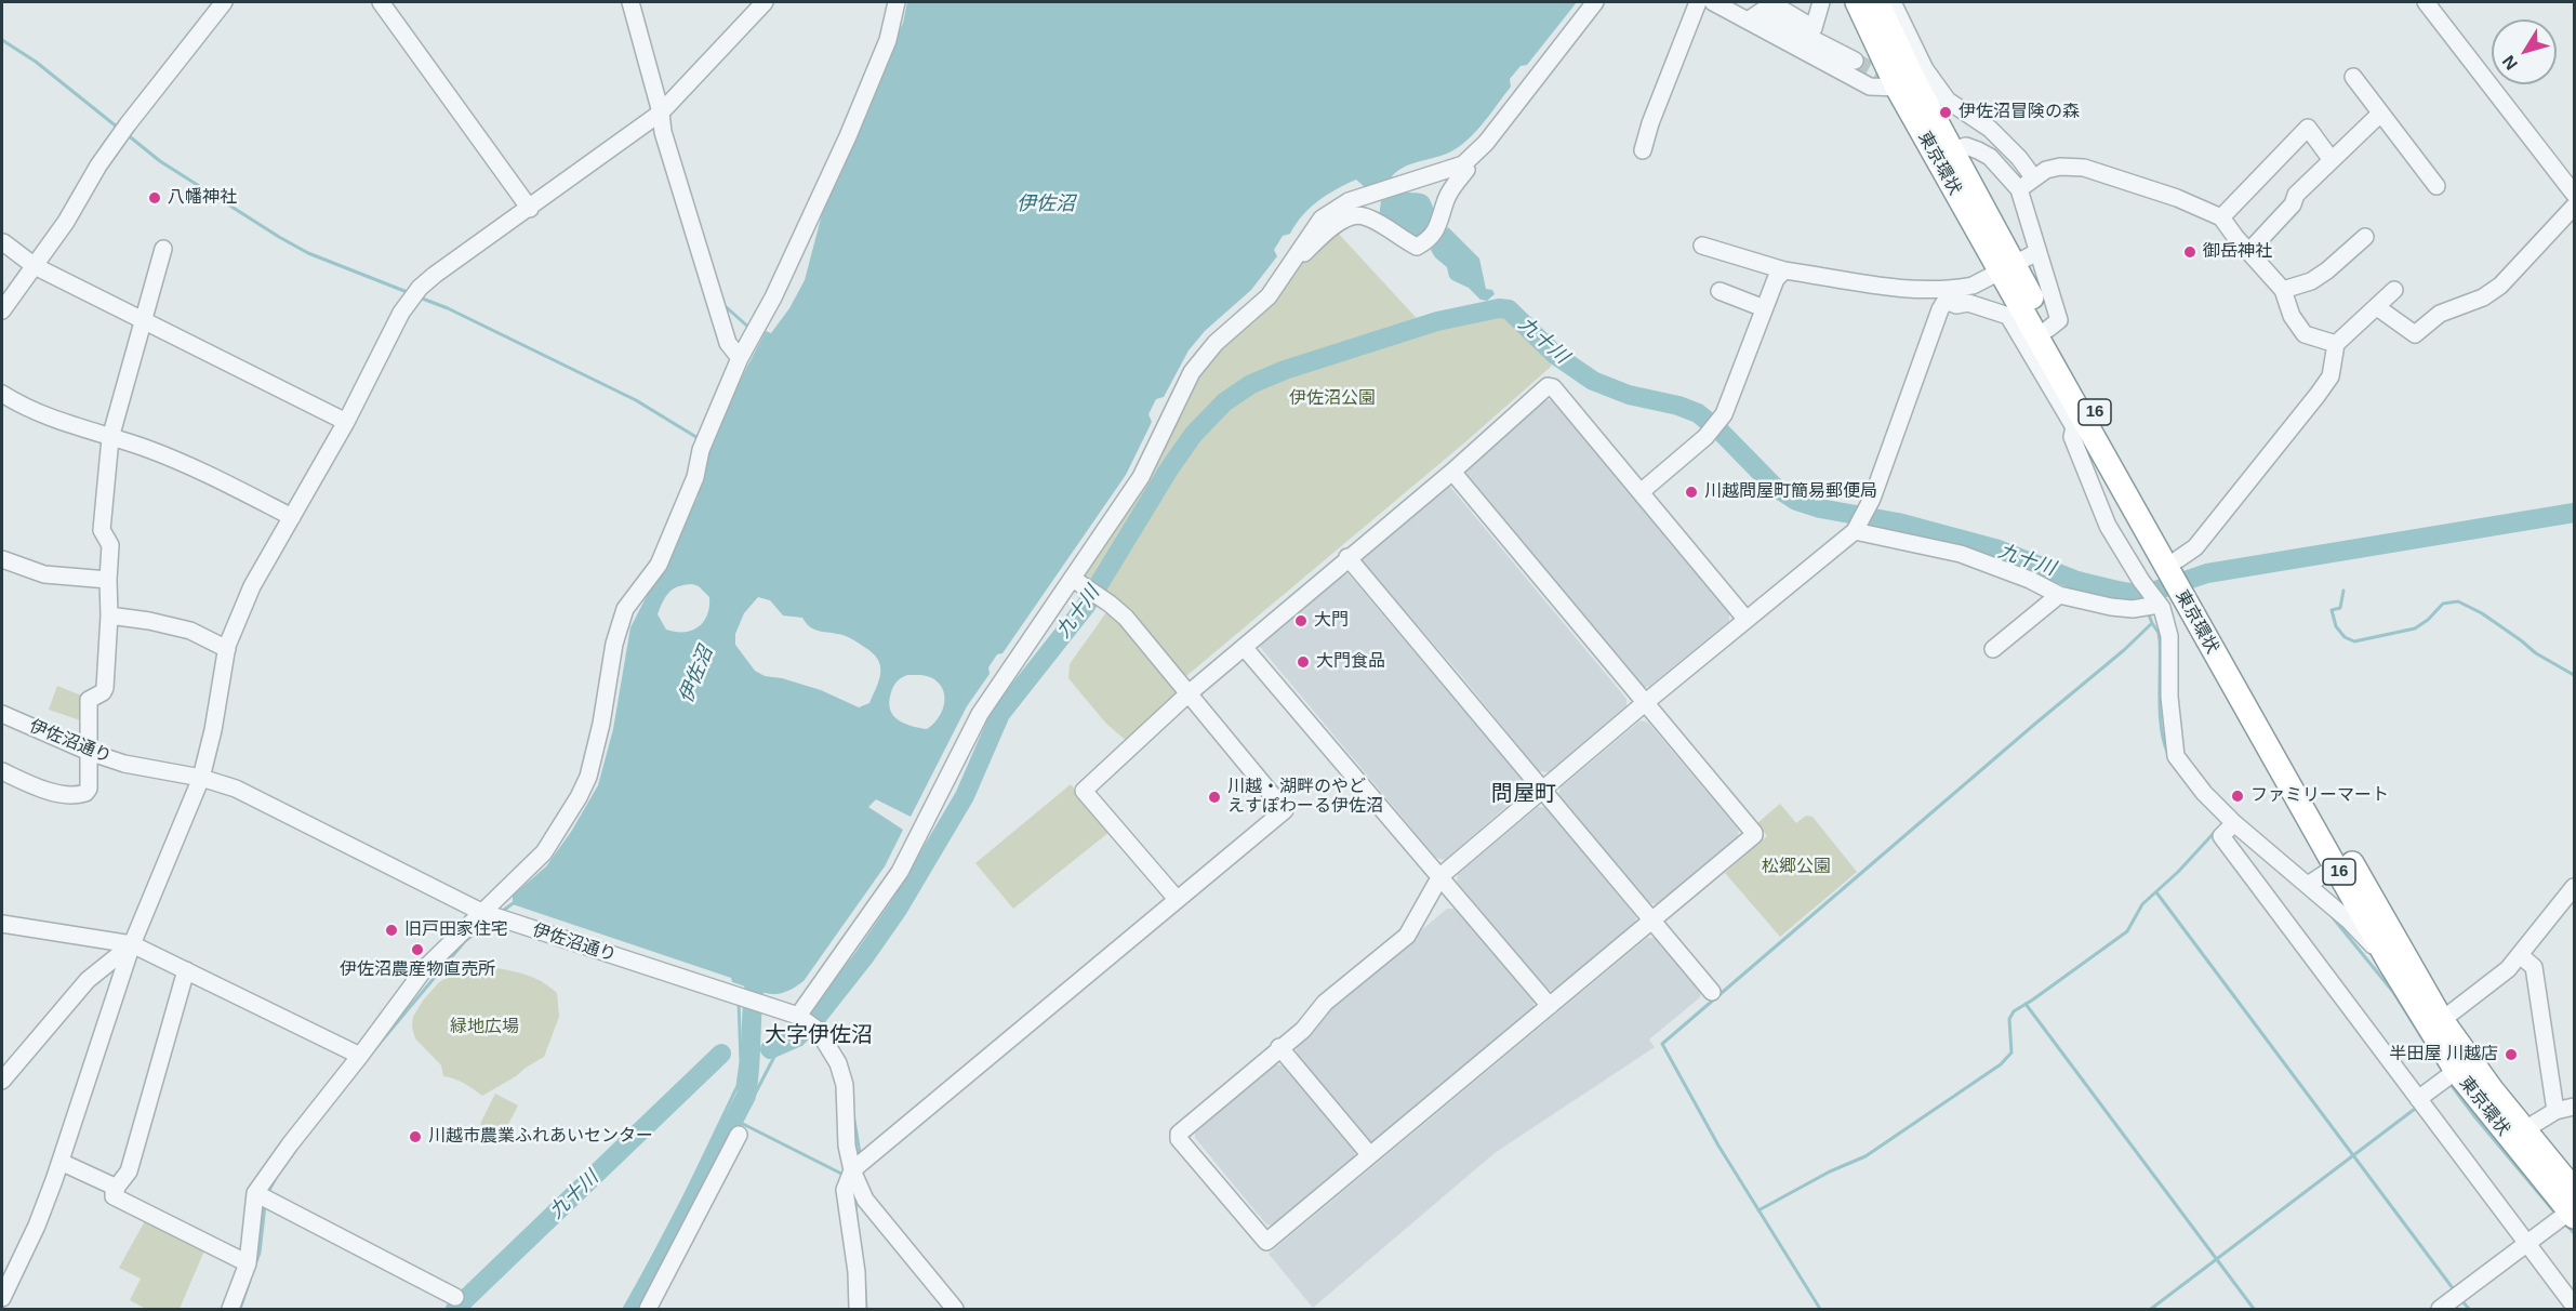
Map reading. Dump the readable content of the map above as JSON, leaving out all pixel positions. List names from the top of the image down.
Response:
{
  "streets": {
    "highway": ["東京環状", "16"],
    "street": ["伊佐沼通り"]
  },
  "districts": ["問屋町", "大字伊佐沼"],
  "water": ["伊佐沼", "九十川"],
  "parks": ["伊佐沼公園", "松郷公園", "緑地広場"],
  "places": [
    "伊佐沼冒険の森",
    "八幡神社",
    "御岳神社",
    "川越問屋町簡易郵便局",
    "大門",
    "大門食品",
    "ファミリーマート",
    "川越・湖畔のやど えすぽわーる伊佐沼",
    "旧戸田家住宅",
    "伊佐沼農産物直売所",
    "半田屋 川越店",
    "川越市農業ふれあいセンター"
  ],
  "north": "bottom left"
}
